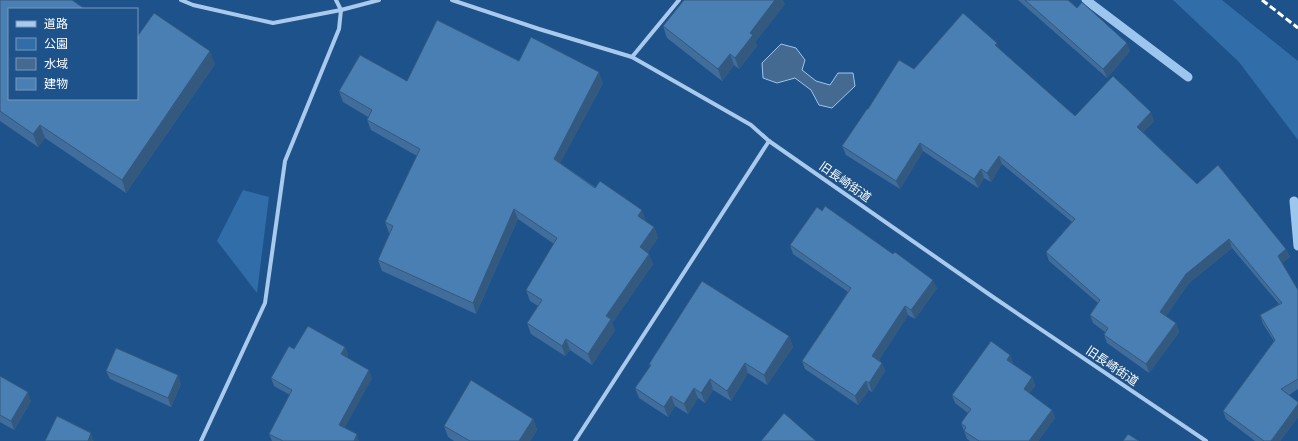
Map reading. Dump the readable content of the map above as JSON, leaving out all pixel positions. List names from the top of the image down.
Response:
{
  "streets": {
    "street": ["旧長崎街道"]
  },
  "legend": [
    "道路",
    "公園",
    "水域",
    "建物"
  ]
}
